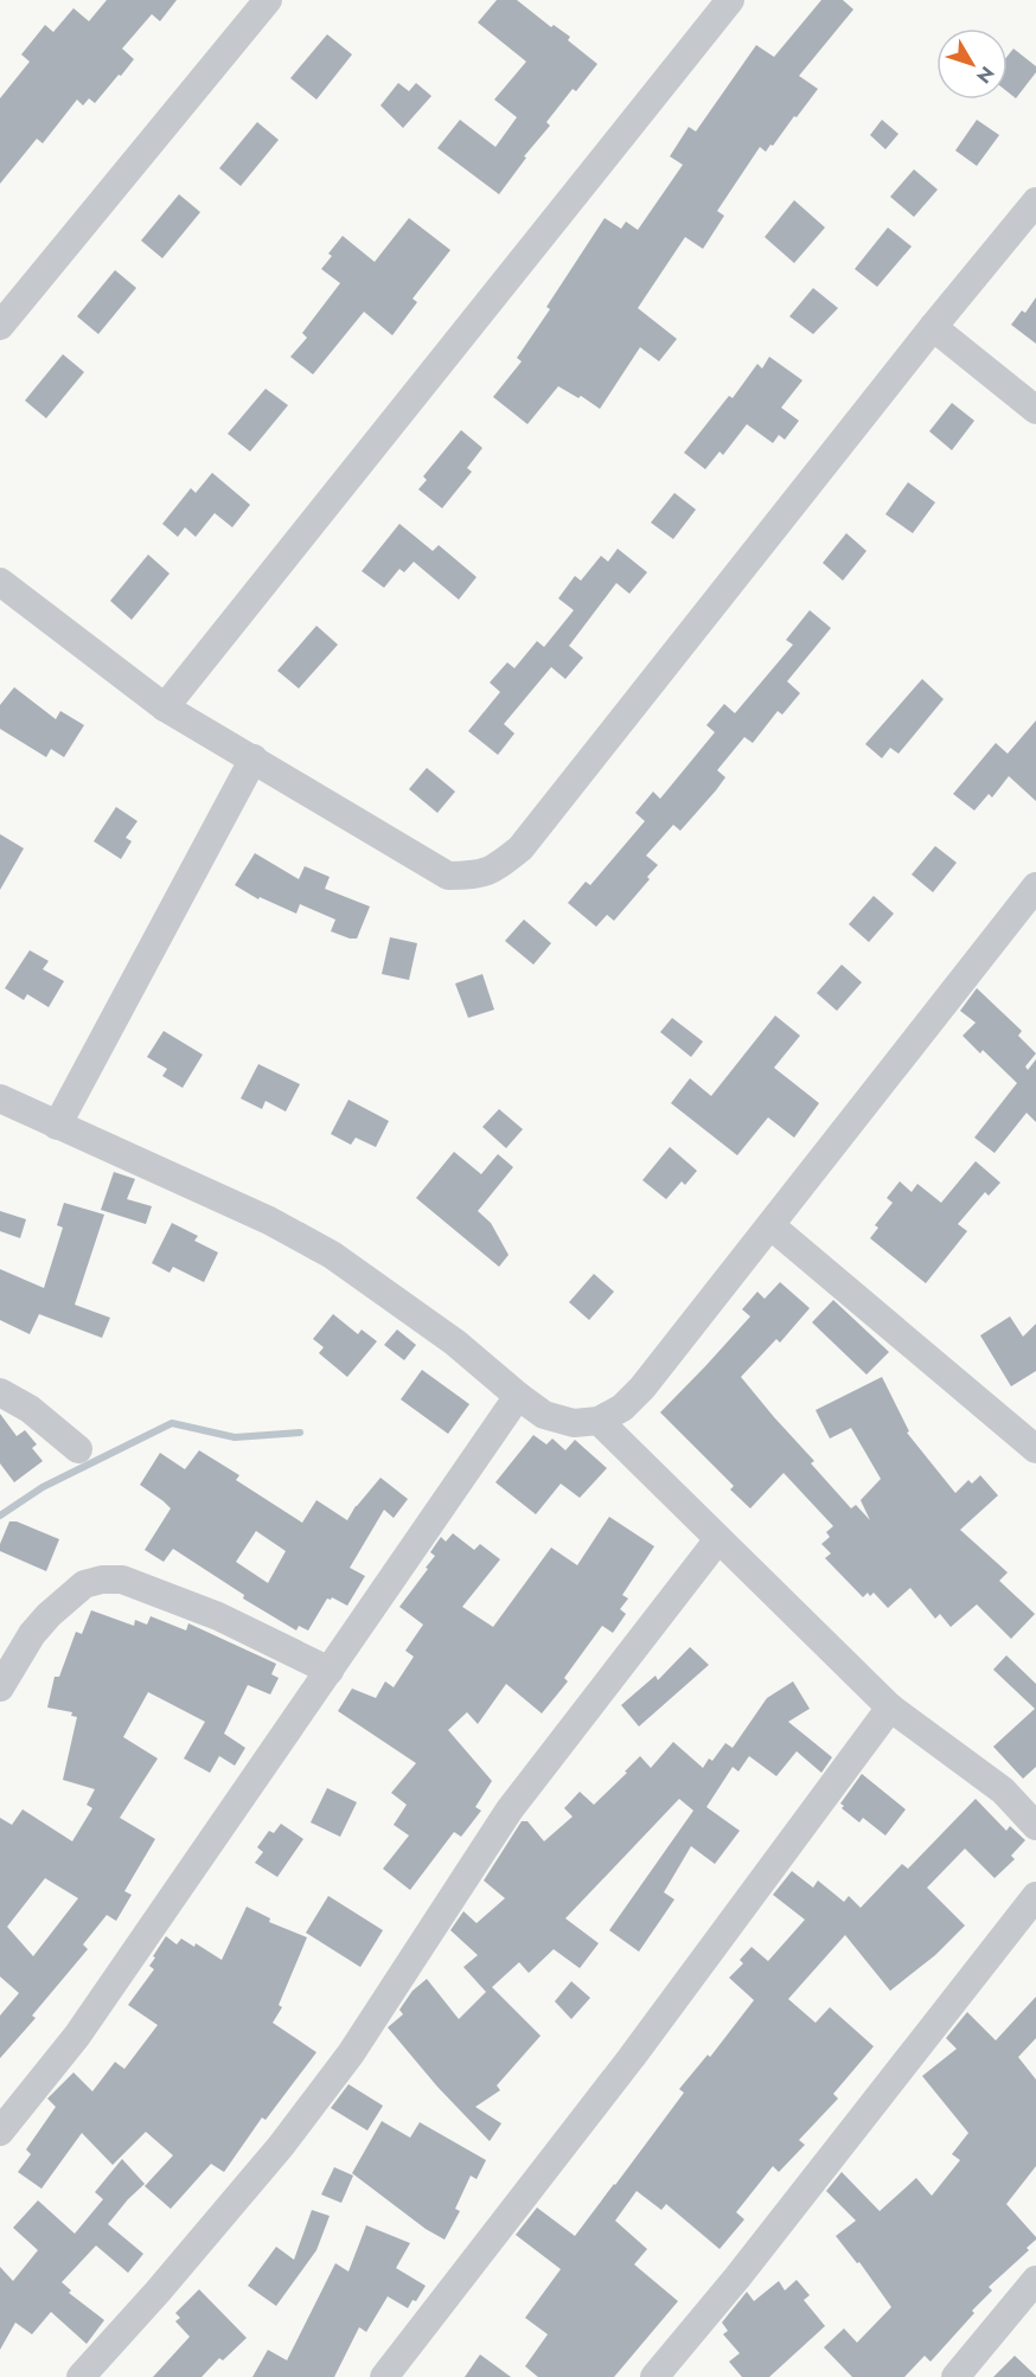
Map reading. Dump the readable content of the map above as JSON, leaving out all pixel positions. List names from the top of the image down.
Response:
{
  "north": "bottom right"
}
